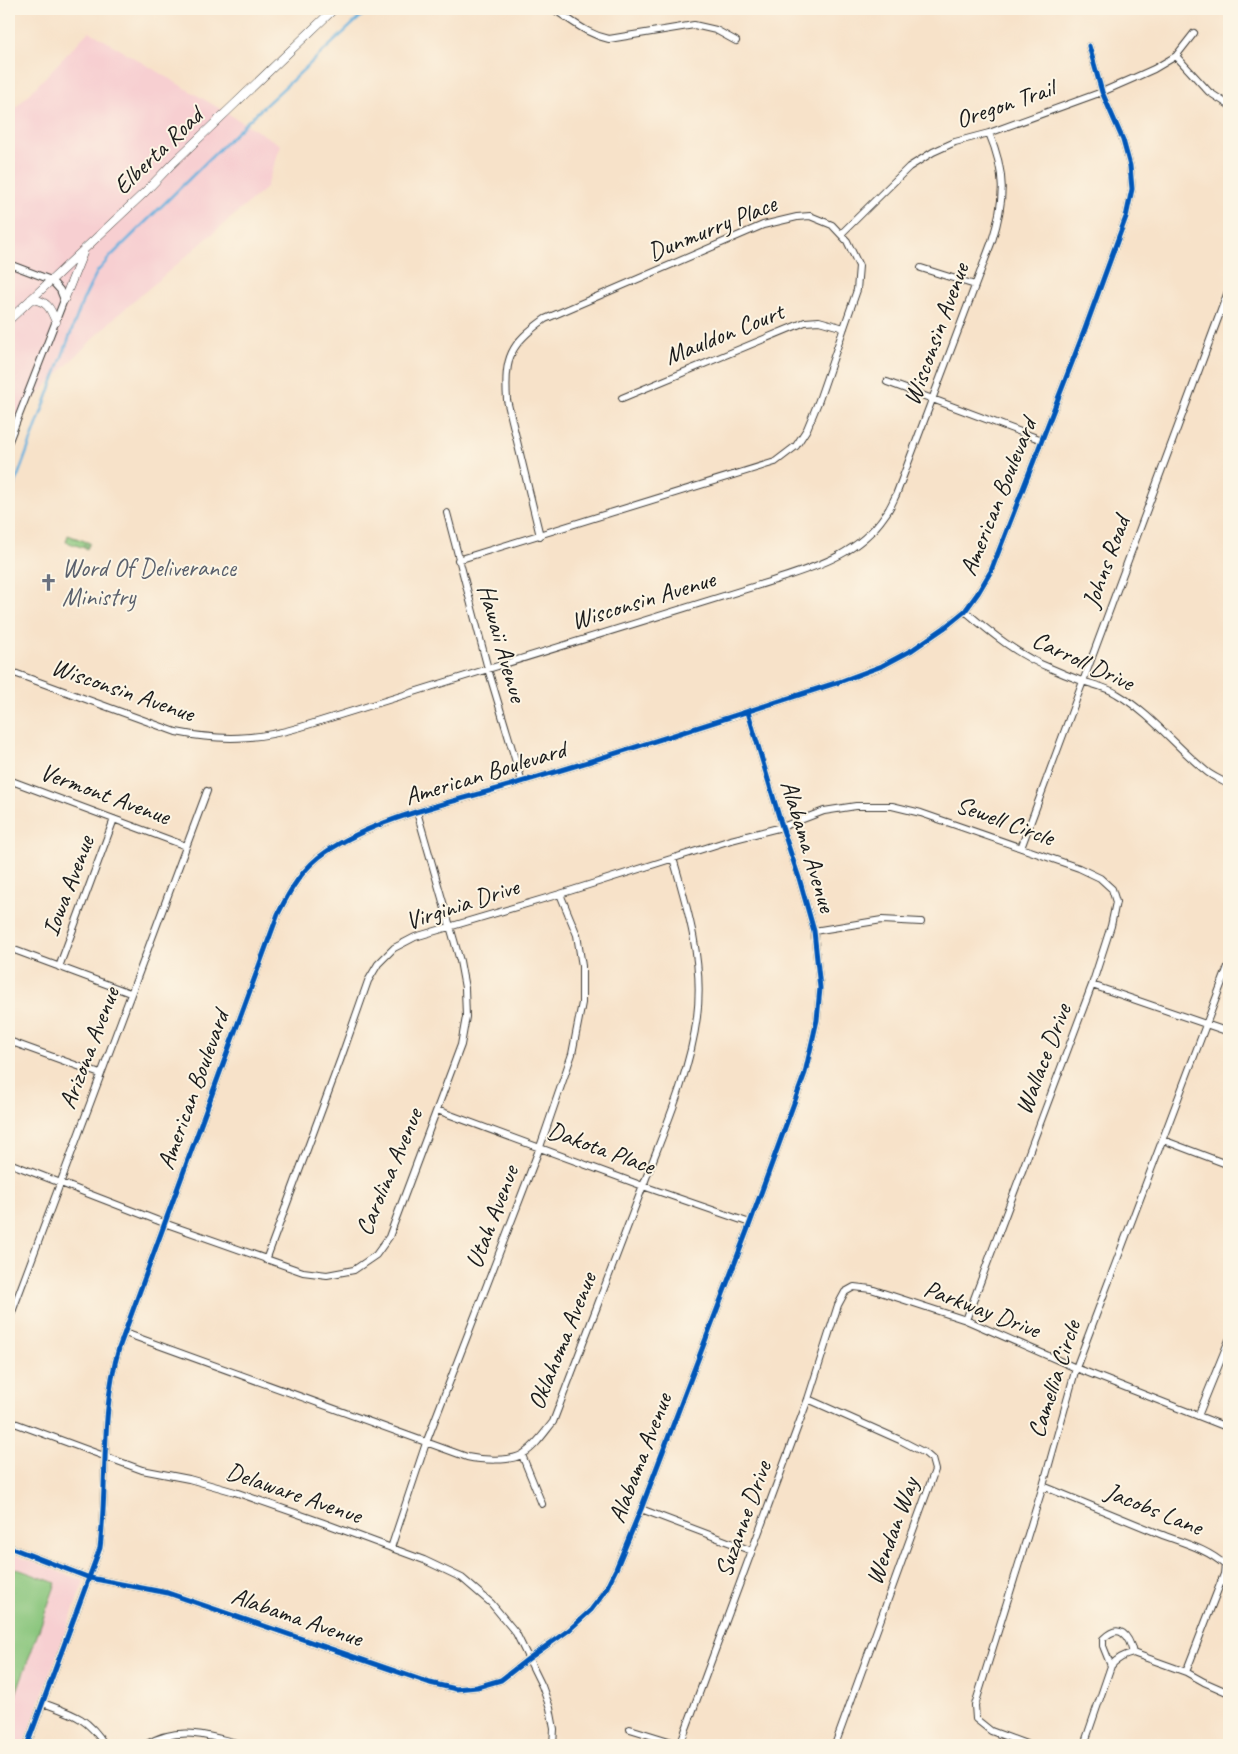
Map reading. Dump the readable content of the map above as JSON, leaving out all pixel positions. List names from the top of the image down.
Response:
{
  "streets": {
    "street": [
      "Oregon Trail",
      "Elberta Road",
      "Dunmurry Place",
      "Mauldon Court",
      "Wisconsin Avenue",
      "American Boulevard",
      "Johns Road",
      "Hawaii Avenue",
      "Carroll Drive",
      "Vermont Avenue",
      "Sewell Circle",
      "Alabama Avenue",
      "Iowa Avenue",
      "Virginia Drive",
      "Arizona Avenue",
      "Wallace Drive",
      "Dakota Place",
      "Carolina Avenue",
      "Utah Avenue",
      "Parkway Drive",
      "Oklahoma Avenue",
      "Camellia Circle",
      "Delaware Avenue",
      "Jacobs Lane",
      "Suzanne Drive",
      "Wendan Way"
    ]
  },
  "crossings": [
    ["Oregon Trail", "Dunmurry Place"],
    ["Oregon Trail", "Wisconsin Avenue"],
    ["Oregon Trail", "American Boulevard"],
    ["Dunmurry Place", "Mauldon Court"],
    ["Dunmurry Place", "Hawaii Avenue"],
    ["Wisconsin Avenue", "Hawaii Avenue"],
    ["American Boulevard", "Hawaii Avenue"],
    ["American Boulevard", "Carroll Drive"],
    ["American Boulevard", "Alabama Avenue"],
    ["American Boulevard", "Carolina Avenue"],
    ["American Boulevard", "Delaware Avenue"],
    ["Johns Road", "Carroll Drive"],
    ["Johns Road", "Sewell Circle"],
    ["Vermont Avenue", "Iowa Avenue"],
    ["Vermont Avenue", "Arizona Avenue"],
    ["Sewell Circle", "Alabama Avenue"],
    ["Sewell Circle", "Virginia Drive"],
    ["Sewell Circle", "Wallace Drive"],
    ["Alabama Avenue", "Virginia Drive"],
    ["Alabama Avenue", "Dakota Place"],
    ["Alabama Avenue", "Delaware Avenue"],
    ["Virginia Drive", "Carolina Avenue"],
    ["Virginia Drive", "Utah Avenue"],
    ["Virginia Drive", "Oklahoma Avenue"],
    ["Arizona Avenue", "Carolina Avenue"],
    ["Wallace Drive", "Parkway Drive"],
    ["Wallace Drive", "Camellia Circle"],
    ["Dakota Place", "Carolina Avenue"],
    ["Dakota Place", "Utah Avenue"],
    ["Dakota Place", "Oklahoma Avenue"],
    ["Utah Avenue", "Delaware Avenue"],
    ["Parkway Drive", "Camellia Circle"],
    ["Parkway Drive", "Suzanne Drive"],
    ["Camellia Circle", "Jacobs Lane"],
    ["Suzanne Drive", "Wendan Way"]
  ],
  "places": {
    "church": ["Word Of Deliverance Ministry"]
  }
}
